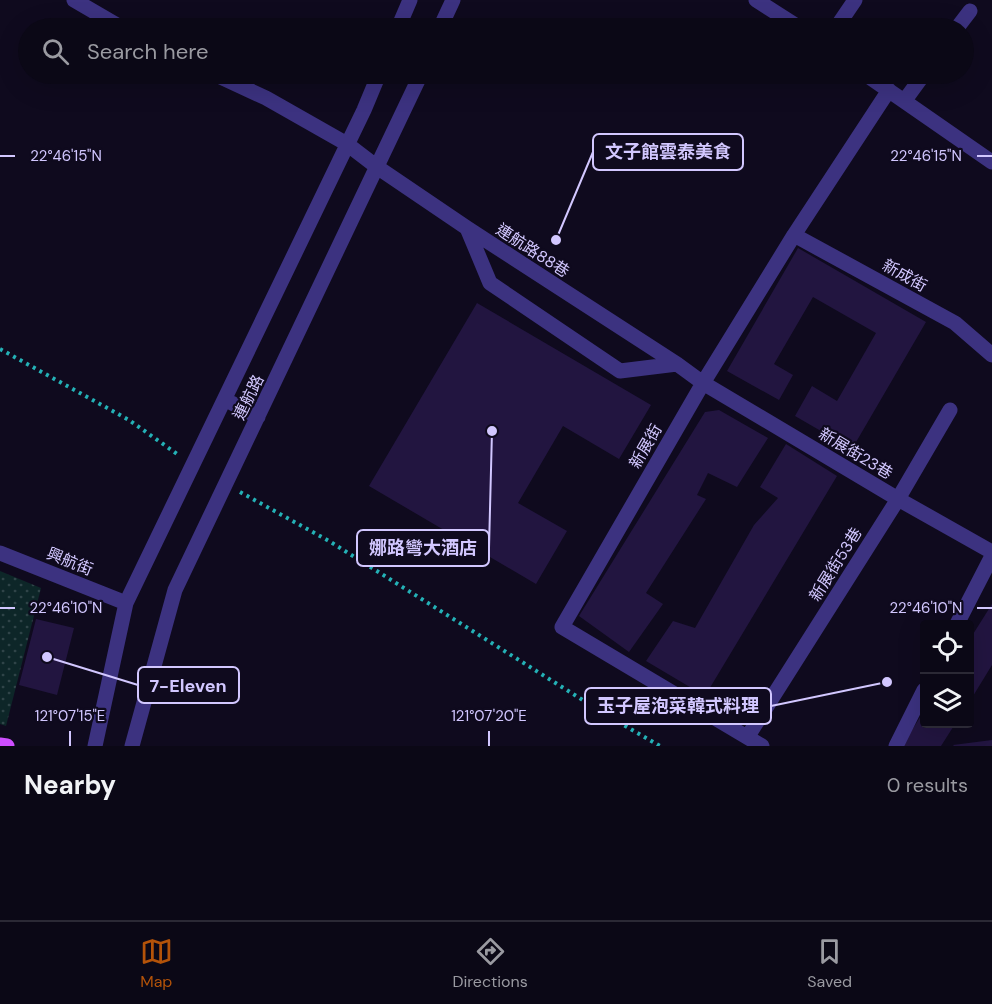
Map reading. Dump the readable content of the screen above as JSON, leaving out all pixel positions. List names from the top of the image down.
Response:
{
  "streets": {
    "street": [
      "連航路88巷",
      "新成街",
      "連航路",
      "新展街",
      "新展街23巷",
      "興航街",
      "新展街53巷"
    ]
  },
  "crossings": [
    ["連航路88巷", "連航路"],
    ["連航路88巷", "新展街"],
    ["連航路88巷", "新展街23巷"],
    ["新成街", "新展街"],
    ["連航路", "興航街"],
    ["新展街", "新展街23巷"],
    ["新展街", "新展街53巷"],
    ["新展街23巷", "新展街53巷"]
  ],
  "places": [
    "文子館雲泰美食",
    "娜路彎大酒店",
    "7-Eleven",
    "玉子屋泡菜韓式料理"
  ],
  "page": {
    "search": "Search here",
    "heading": ["Nearby", "0 results"],
    "nav": ["Map", "Directions", "Saved"]
  },
  "coordinates": [
    "22°46'15\"N",
    "22°46'10\"N",
    "121°07'15\"E",
    "121°07'20\"E"
  ]
}
